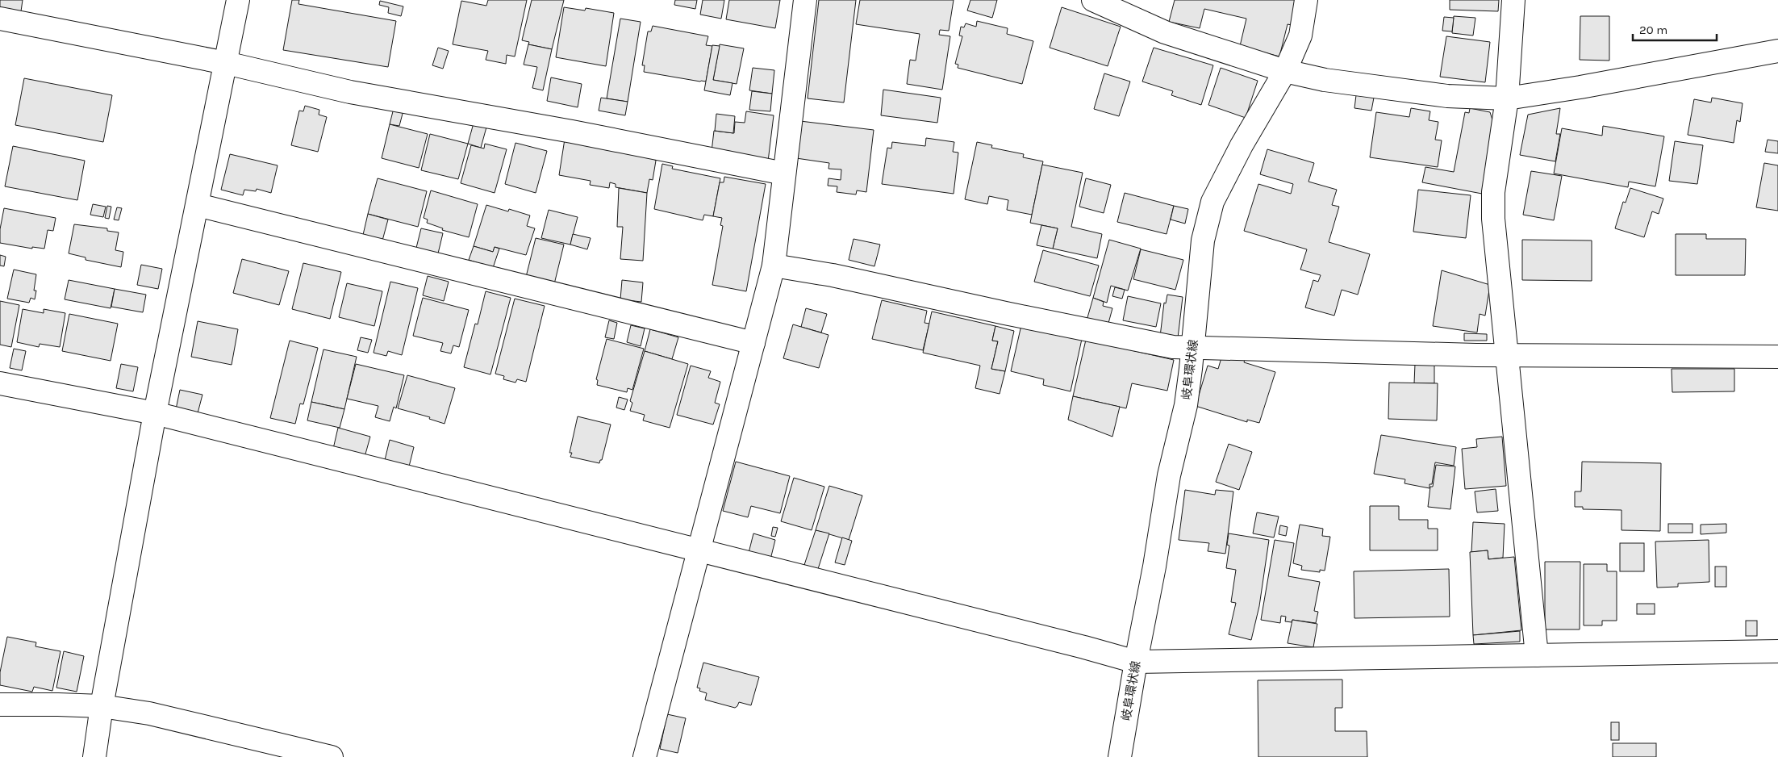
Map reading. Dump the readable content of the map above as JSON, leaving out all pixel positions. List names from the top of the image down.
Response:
{
  "streets": {
    "street": ["岐阜環状線"]
  },
  "scale_bar": "20 m"
}
